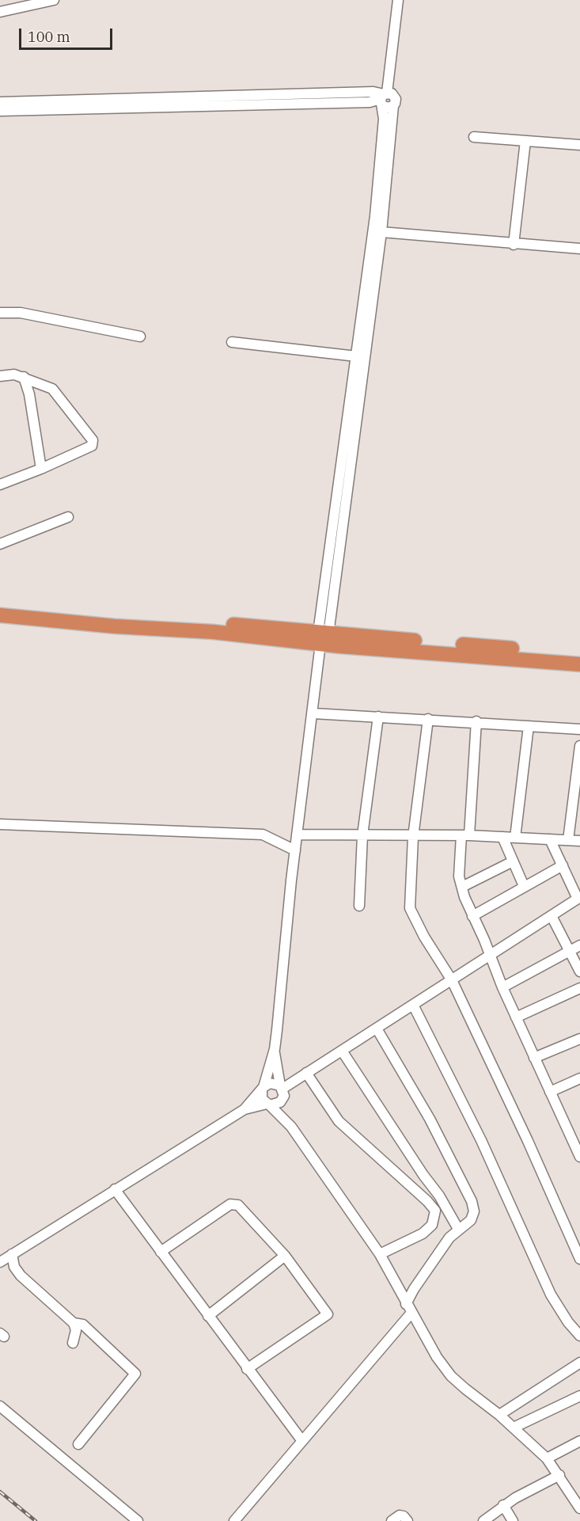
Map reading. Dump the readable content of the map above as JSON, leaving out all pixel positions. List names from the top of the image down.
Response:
{
  "scale_bar": "100 m"
}
